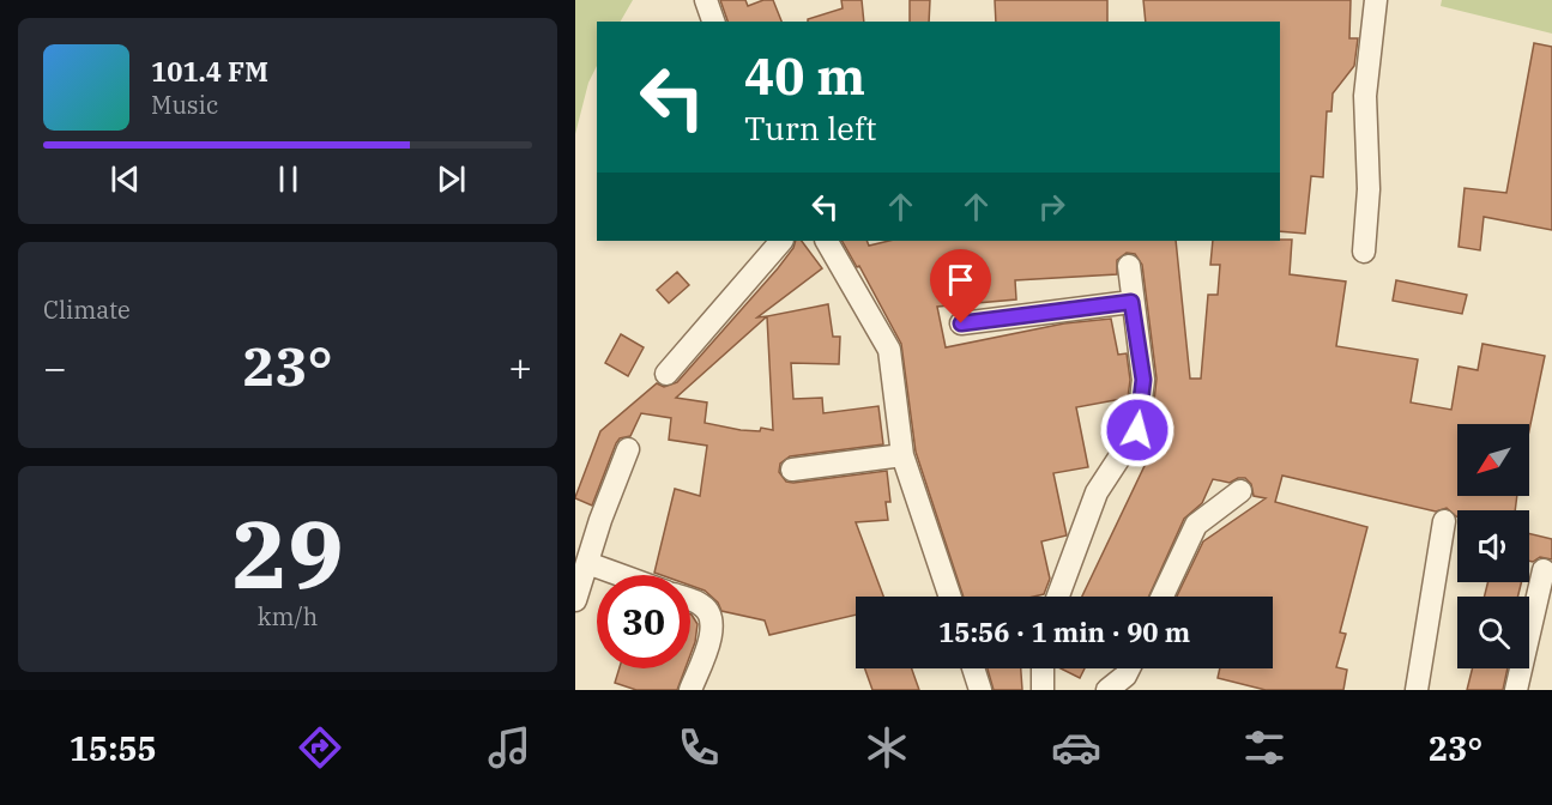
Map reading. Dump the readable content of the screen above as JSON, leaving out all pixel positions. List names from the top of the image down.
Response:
{
  "north": "bottom left",
  "page": {
    "turn": ["40 m", "Turn left"],
    "song": ["101.4 FM", "Music"],
    "tile": [
      "Climate",
      ["29", "km/h"]
    ],
    "heat": ["−", "23°", "+"],
    "limit": "30",
    "trip": "15:56 · 1 min · 90 m",
    "tabs": ["15:55", "23°"]
  }
}
